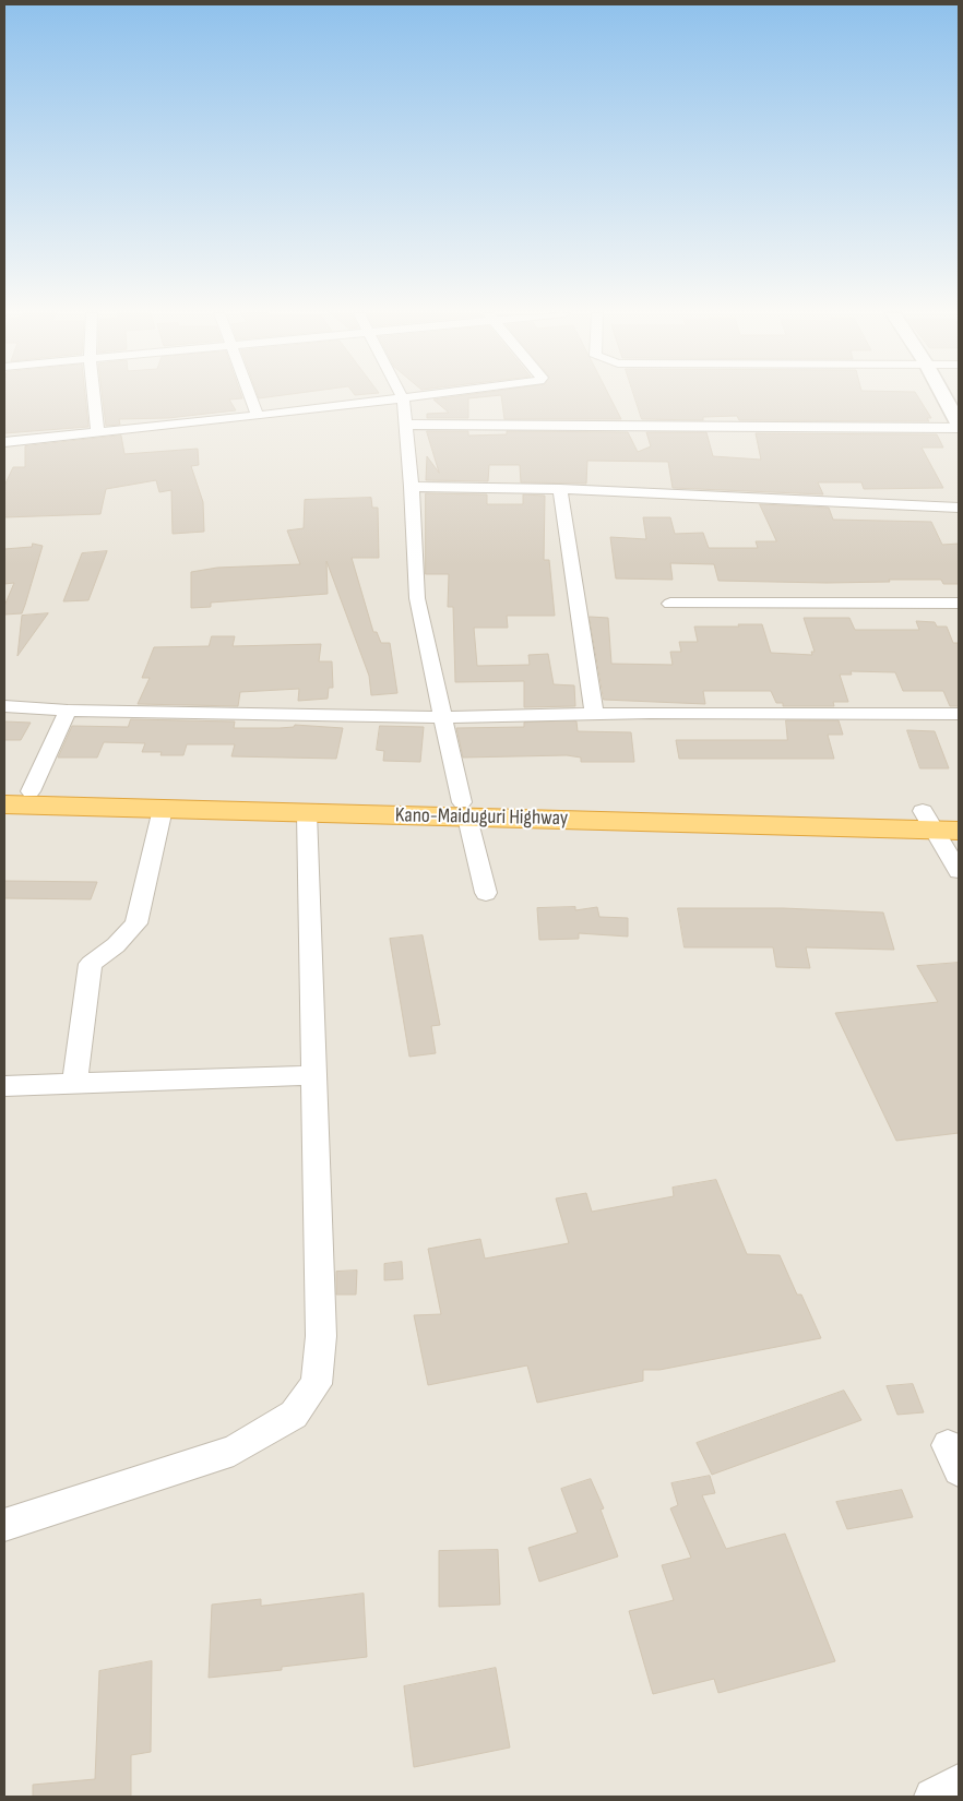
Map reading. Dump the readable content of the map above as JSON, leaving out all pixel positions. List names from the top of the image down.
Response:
{
  "streets": {
    "highway": ["Kano-Maiduguri Highway"]
  }
}
